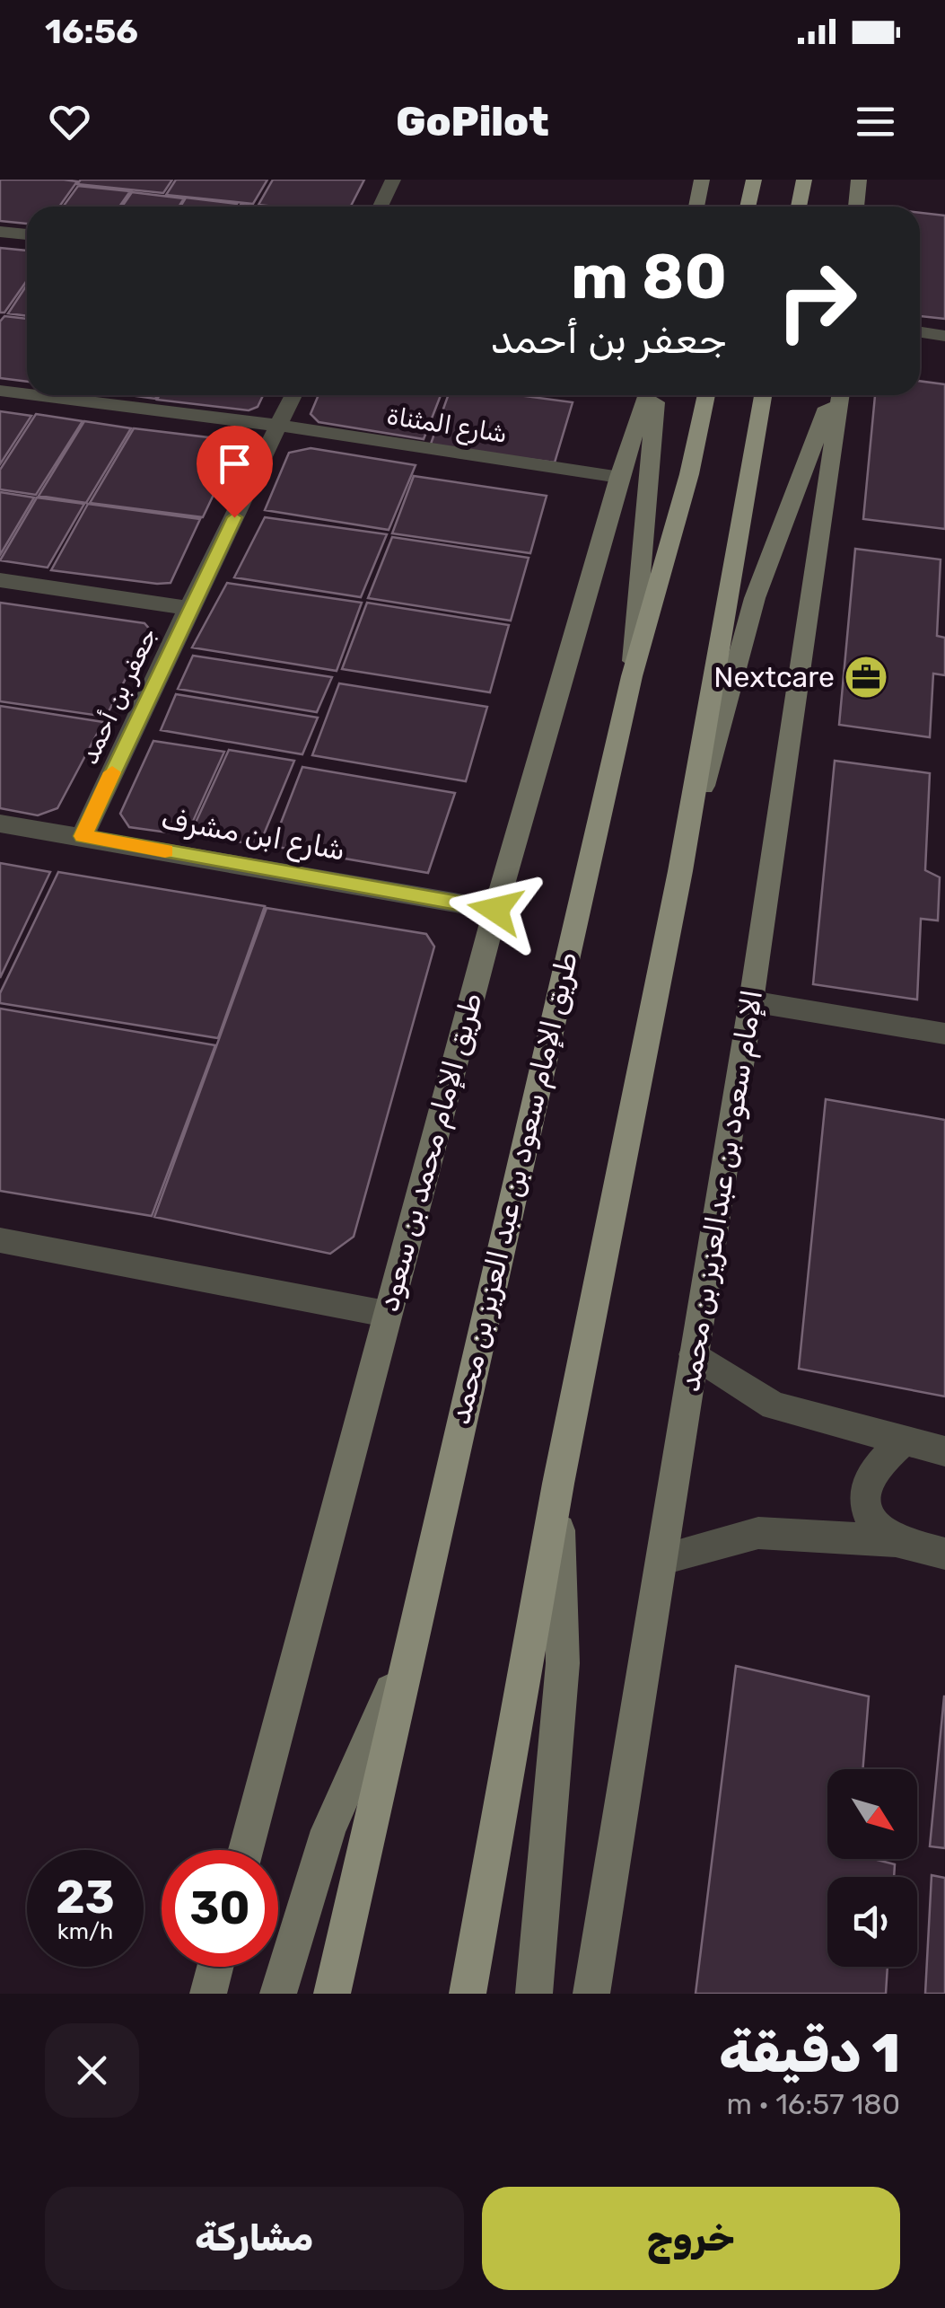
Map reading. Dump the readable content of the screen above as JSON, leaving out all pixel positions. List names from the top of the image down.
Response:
{
  "streets": {
    "main road": ["طريق الإمام سعود بن عبد العزيز بن محمد"],
    "street": [
      "شارع المثناة",
      "جعفر بن أحمد",
      "شارع ابن مشرف",
      "طريق الإمام محمد بن سعود",
      "الإمام سعود بن عبدالعزيز بن محمد"
    ]
  },
  "crossings": [
    ["شارع المثناة", "جعفر بن أحمد"],
    ["شارع المثناة", "طريق الإمام محمد بن سعود"],
    ["جعفر بن أحمد", "شارع ابن مشرف"],
    ["شارع ابن مشرف", "طريق الإمام محمد بن سعود"]
  ],
  "places": {
    "office": ["Nextcare"]
  },
  "north": "bottom right",
  "page": {
    "status": "16:56",
    "header": "GoPilot",
    "turn": ["80 m", "جعفر بن أحمد"],
    "speed": "23 km/h",
    "limit": "30",
    "heading": ["1 دقيقة", "180 m · 16:57"],
    "buttons": ["خروج", "مشاركة"]
  }
}
